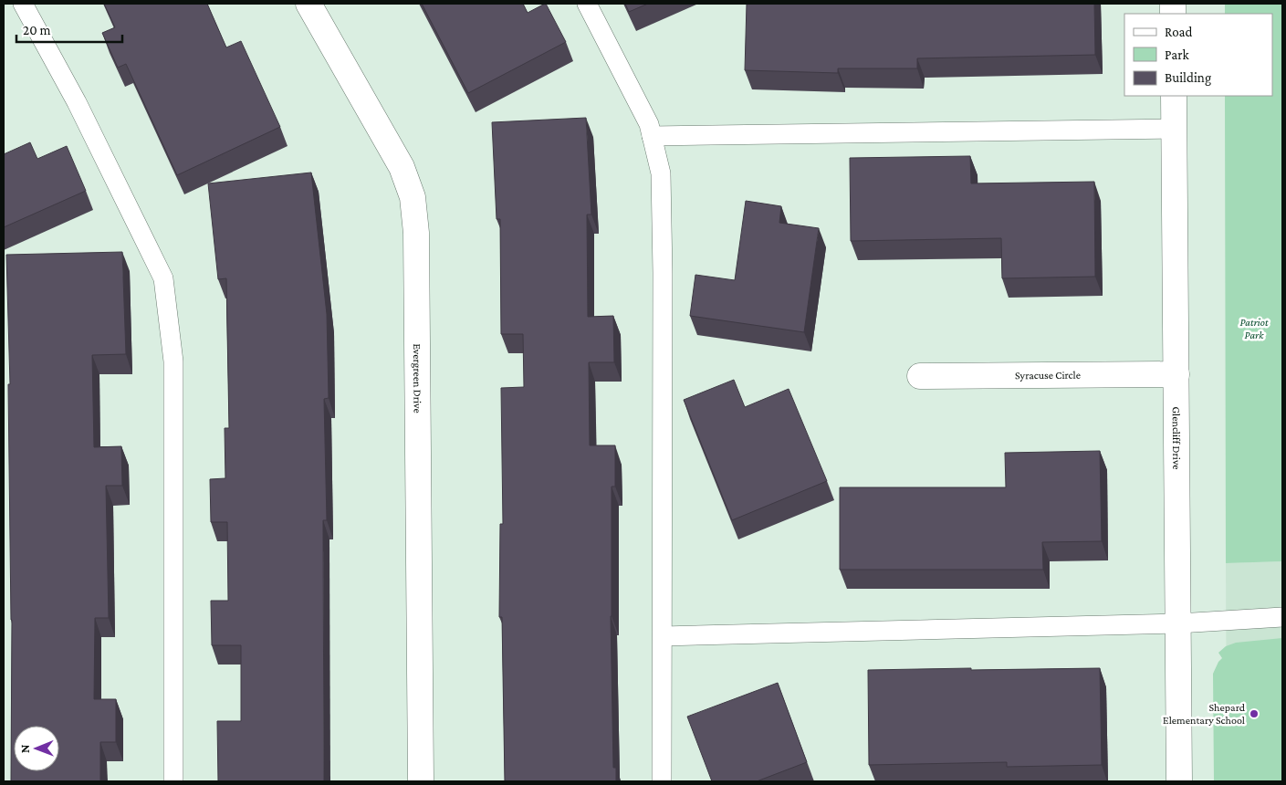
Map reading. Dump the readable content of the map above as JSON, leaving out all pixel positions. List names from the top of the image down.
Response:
{
  "streets": {
    "street": ["Syracuse Circle", "Evergreen Drive", "Glencliff Drive"]
  },
  "crossings": [
    ["Syracuse Circle", "Glencliff Drive"]
  ],
  "parks": ["Patriot Park"],
  "places": ["Shepard Elementary School"],
  "legend": ["Road", "Park", "Building"],
  "scale_bar": "20 m",
  "north": "left"
}
